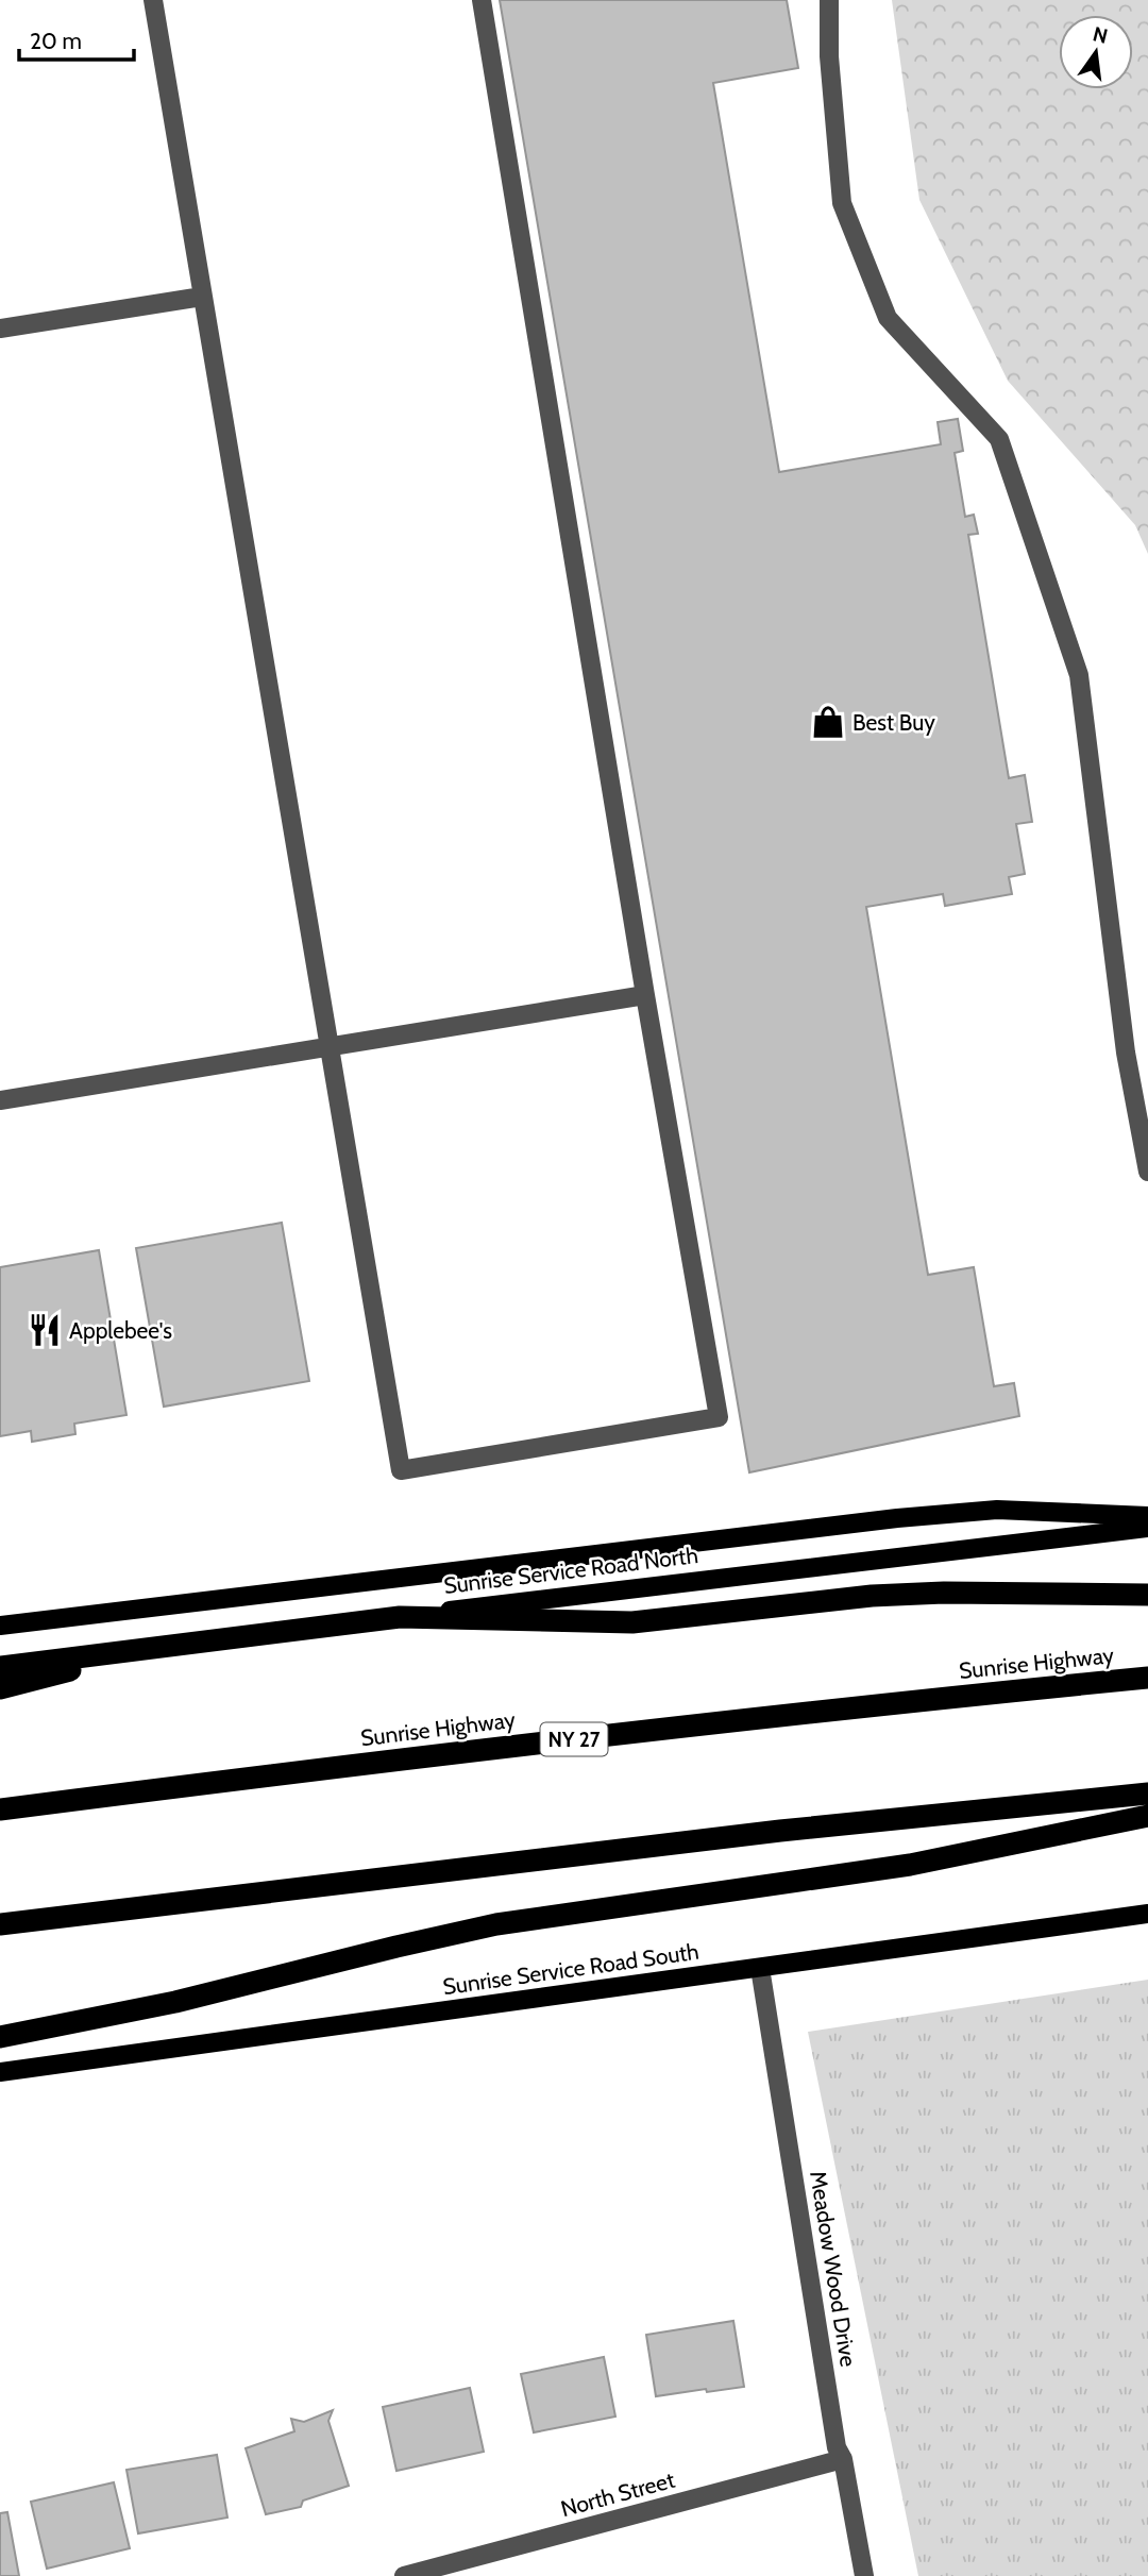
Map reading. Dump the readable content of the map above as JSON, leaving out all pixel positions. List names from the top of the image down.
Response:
{
  "streets": {
    "highway": ["Sunrise Service Road North", "Sunrise Highway", "NY 27"],
    "main road": ["Sunrise Service Road South"],
    "street": ["Meadow Wood Drive", "North Street"]
  },
  "crossings": [
    ["Sunrise Service Road South", "Meadow Wood Drive"],
    ["Meadow Wood Drive", "North Street"]
  ],
  "places": {
    "shop": ["Best Buy"],
    "restaurant": ["Applebee's"]
  },
  "scale_bar": "20 m",
  "north": "top"
}
